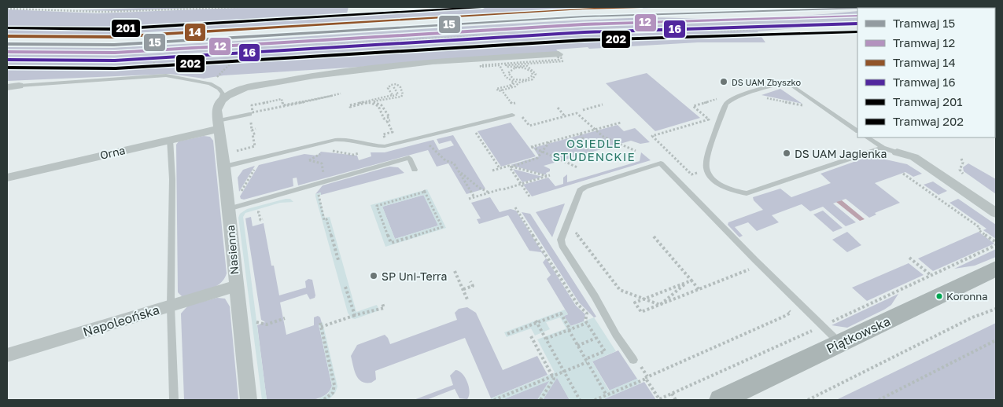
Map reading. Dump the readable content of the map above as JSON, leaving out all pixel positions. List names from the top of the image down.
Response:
{
  "streets": {
    "street": [
      "Orna",
      "Nasienna",
      "Napoleońska",
      "Piątkowska"
    ]
  },
  "crossings": [
    ["Orna", "Nasienna"],
    ["Nasienna", "Napoleońska"]
  ],
  "districts": ["OSIEDLE STUDENCKIE"],
  "places": [
    "DS UAM Zbyszko",
    "DS UAM Jagienka",
    "SP Uni-Terra",
    "Koronna"
  ],
  "lines": [
    "tram line 15",
    "tram line 14",
    "tram line 201",
    "tram line 12",
    "tram line 16",
    "tram line 202"
  ],
  "legend": [
    "Tramwaj 15",
    "Tramwaj 12",
    "Tramwaj 14",
    "Tramwaj 16",
    "Tramwaj 201",
    "Tramwaj 202"
  ]
}
